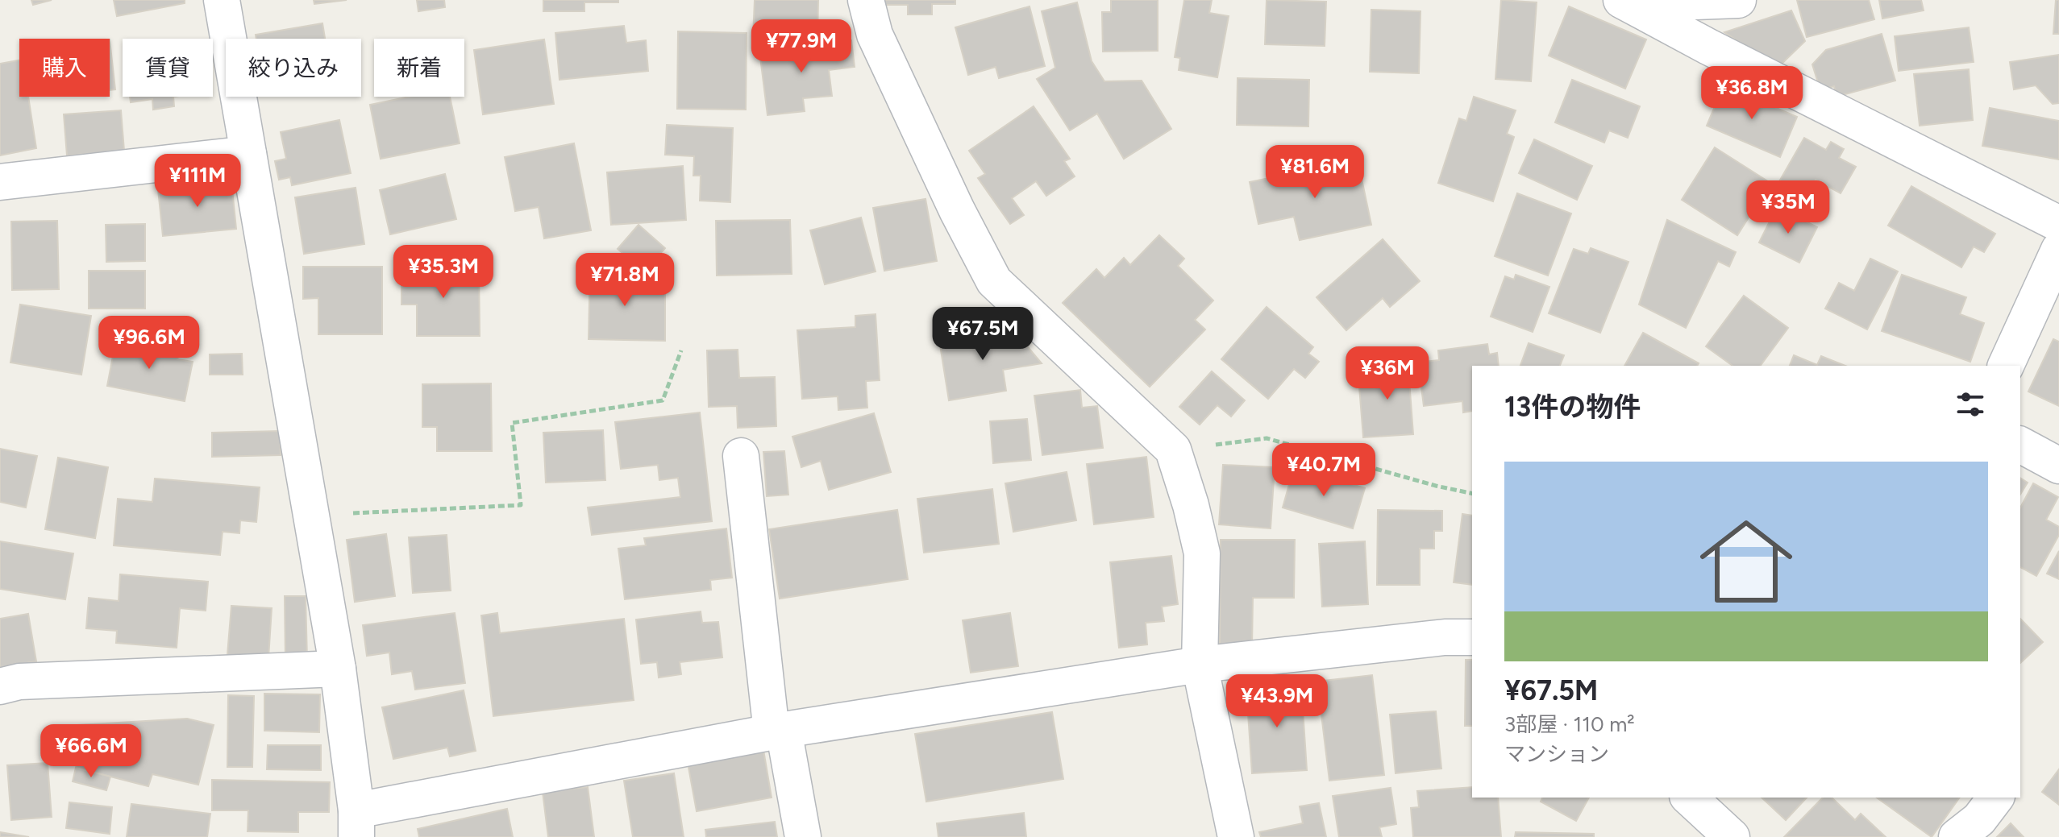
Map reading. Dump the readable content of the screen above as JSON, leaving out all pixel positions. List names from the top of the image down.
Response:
{
  "page": {
    "price": [
      "¥77.9M",
      "¥36.8M",
      "¥81.6M",
      "¥111M",
      "¥35M",
      "¥35.3M",
      "¥71.8M",
      "¥67.5M",
      "¥96.6M",
      "¥36M",
      "¥40.7M",
      "¥43.9M",
      "¥66.6M"
    ],
    "chip": [
      "購入",
      "賃貸",
      "絞り込み",
      "新着"
    ],
    "heading": "13件の物件",
    "list": [
      {
        "name": "¥67.5M",
        "note": "3部屋 · 110 m² · マンション"
      }
    ]
  }
}
